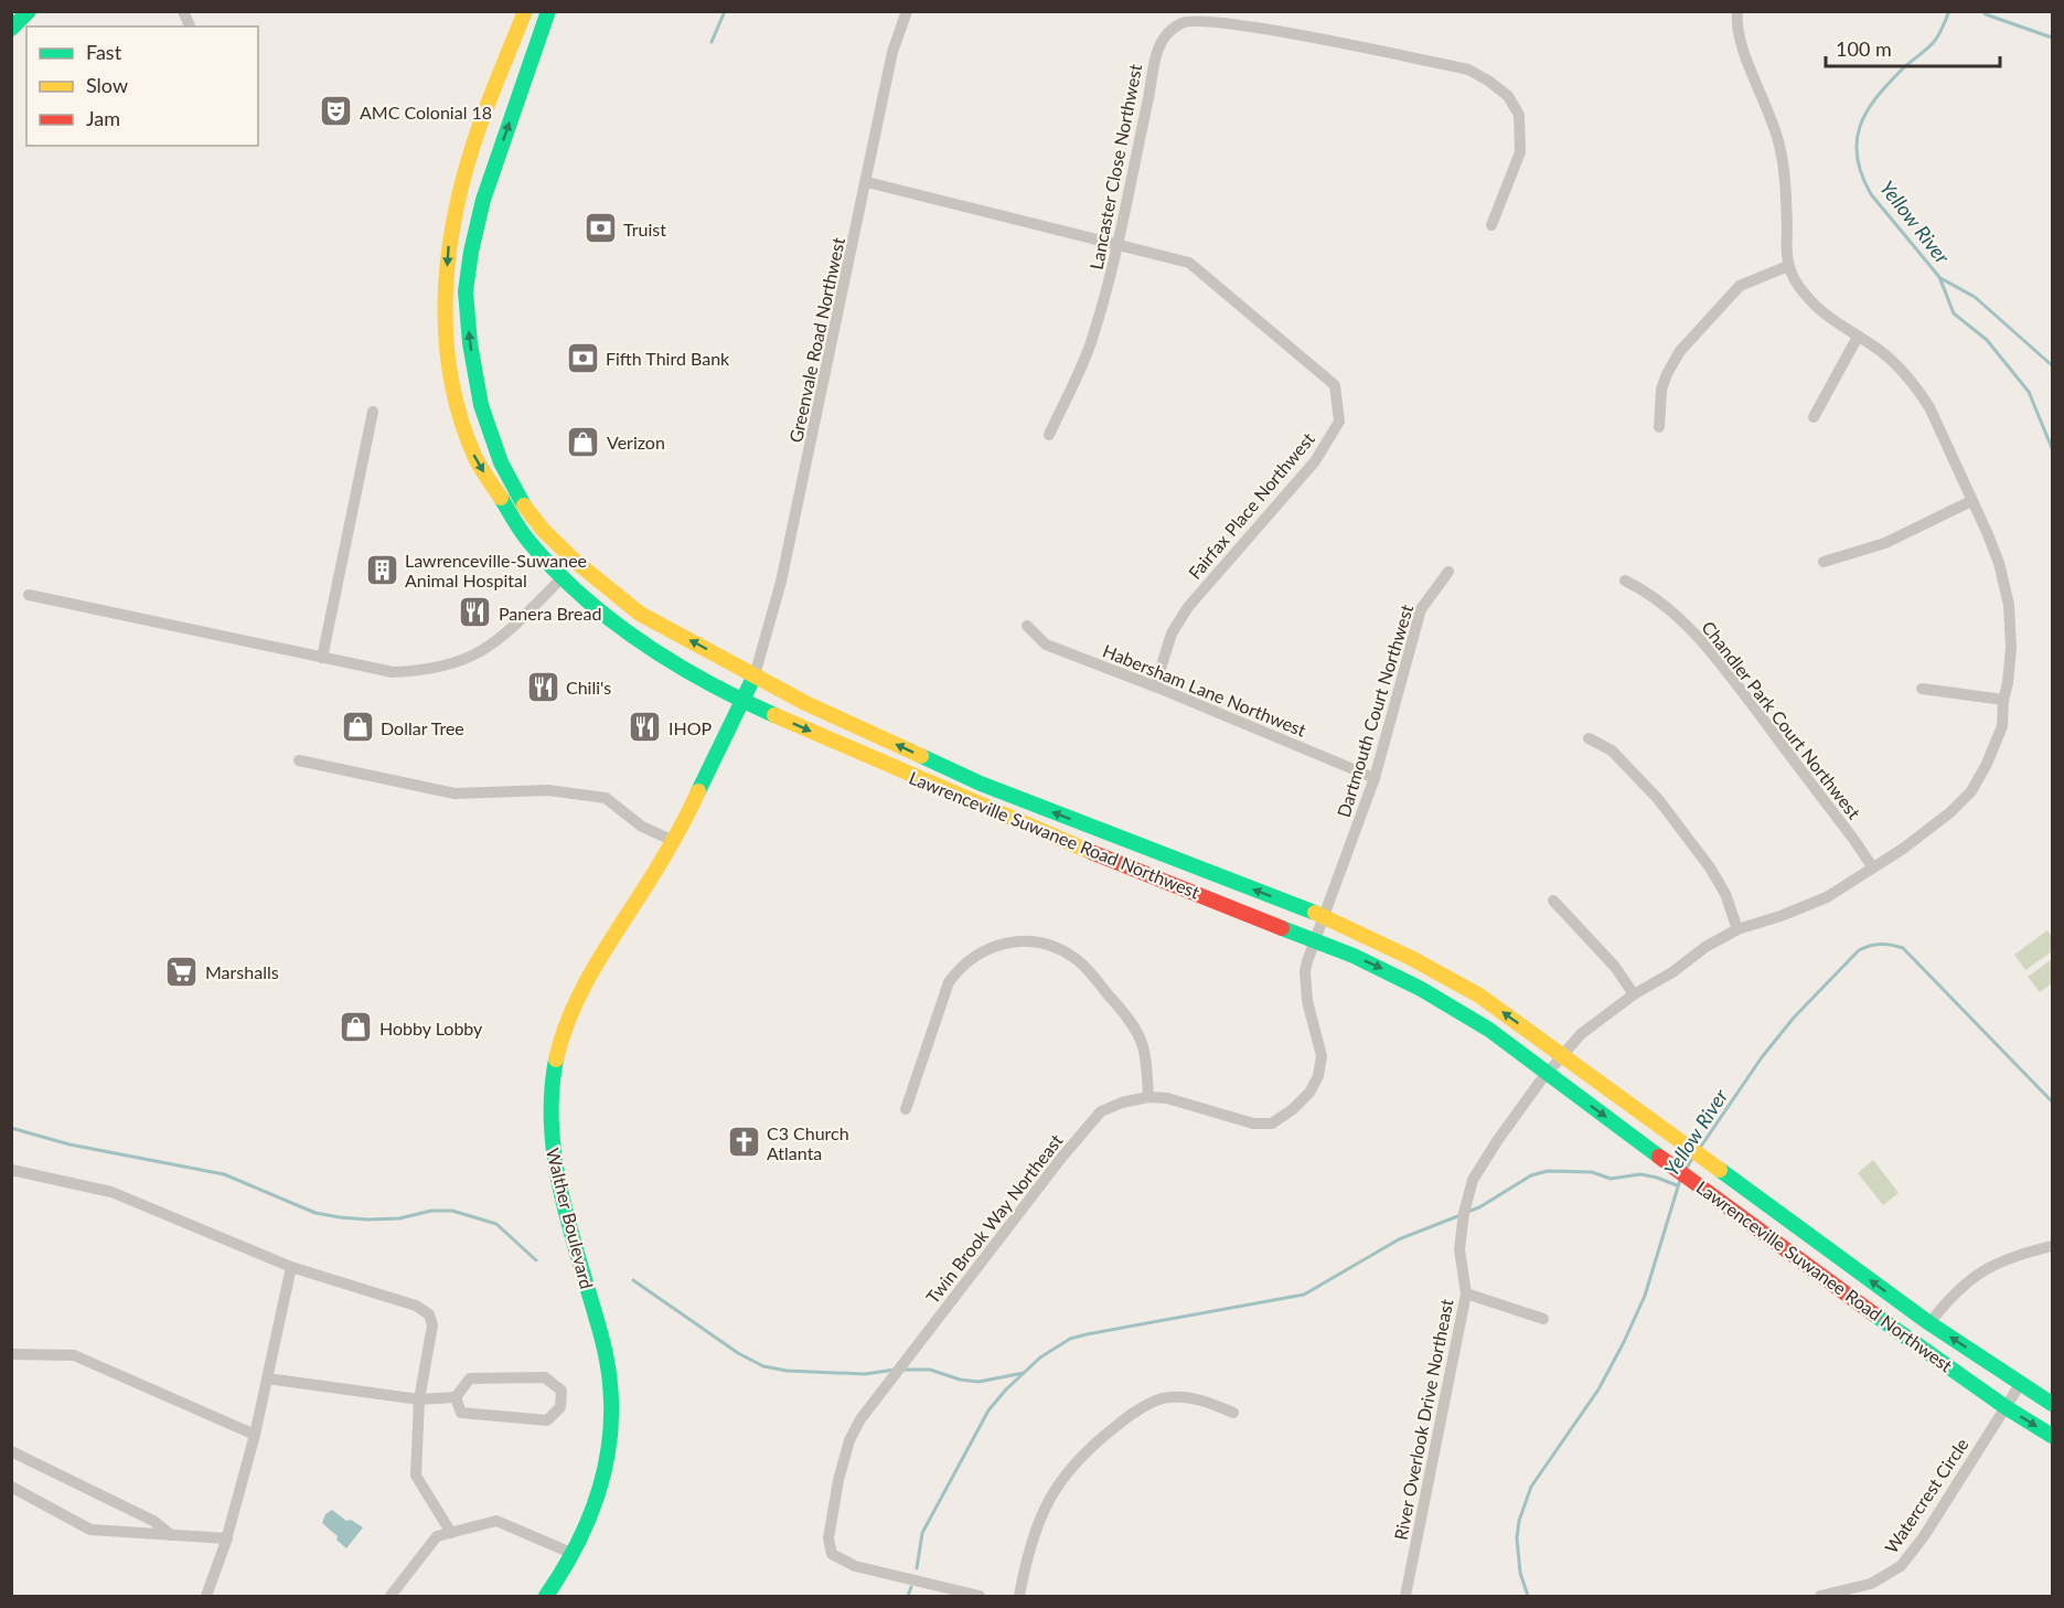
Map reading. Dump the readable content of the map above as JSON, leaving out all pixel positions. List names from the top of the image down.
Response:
{
  "streets": {
    "main road": ["Lawrenceville Suwanee Road Northwest", "Walther Boulevard"],
    "street": [
      "Lancaster Close Northwest",
      "Greenvale Road Northwest",
      "Fairfax Place Northwest",
      "Habersham Lane Northwest",
      "Dartmouth Court Northwest",
      "Chandler Park Court Northwest",
      "Twin Brook Way Northeast",
      "River Overlook Drive Northeast",
      "Watercrest Circle"
    ]
  },
  "crossings": [
    ["Lancaster Close Northwest", "Fairfax Place Northwest"],
    ["Greenvale Road Northwest", "Fairfax Place Northwest"],
    ["Greenvale Road Northwest", "Lawrenceville Suwanee Road Northwest"],
    ["Greenvale Road Northwest", "Walther Boulevard"],
    ["Fairfax Place Northwest", "Habersham Lane Northwest"],
    ["Habersham Lane Northwest", "Dartmouth Court Northwest"],
    ["Dartmouth Court Northwest", "Lawrenceville Suwanee Road Northwest"],
    ["Dartmouth Court Northwest", "Twin Brook Way Northeast"],
    ["Chandler Park Court Northwest", "River Overlook Drive Northeast"],
    ["Lawrenceville Suwanee Road Northwest", "Walther Boulevard"],
    ["Lawrenceville Suwanee Road Northwest", "Twin Brook Way Northeast"],
    ["Lawrenceville Suwanee Road Northwest", "River Overlook Drive Northeast"],
    ["Lawrenceville Suwanee Road Northwest", "Watercrest Circle"]
  ],
  "water": ["Yellow River"],
  "places": {
    "theatre": ["AMC Colonial 18"],
    "bank": ["Truist", "Fifth Third Bank"],
    "shop": ["Verizon", "Dollar Tree", "Hobby Lobby"],
    "building": ["Lawrenceville-Suwanee Animal Hospital"],
    "restaurant": ["Panera Bread", "Chili's", "IHOP"],
    "supermarket": ["Marshalls"],
    "church": ["C3 Church Atlanta"]
  },
  "legend": ["Fast", "Slow", "Jam"],
  "scale_bar": "100 m"
}
